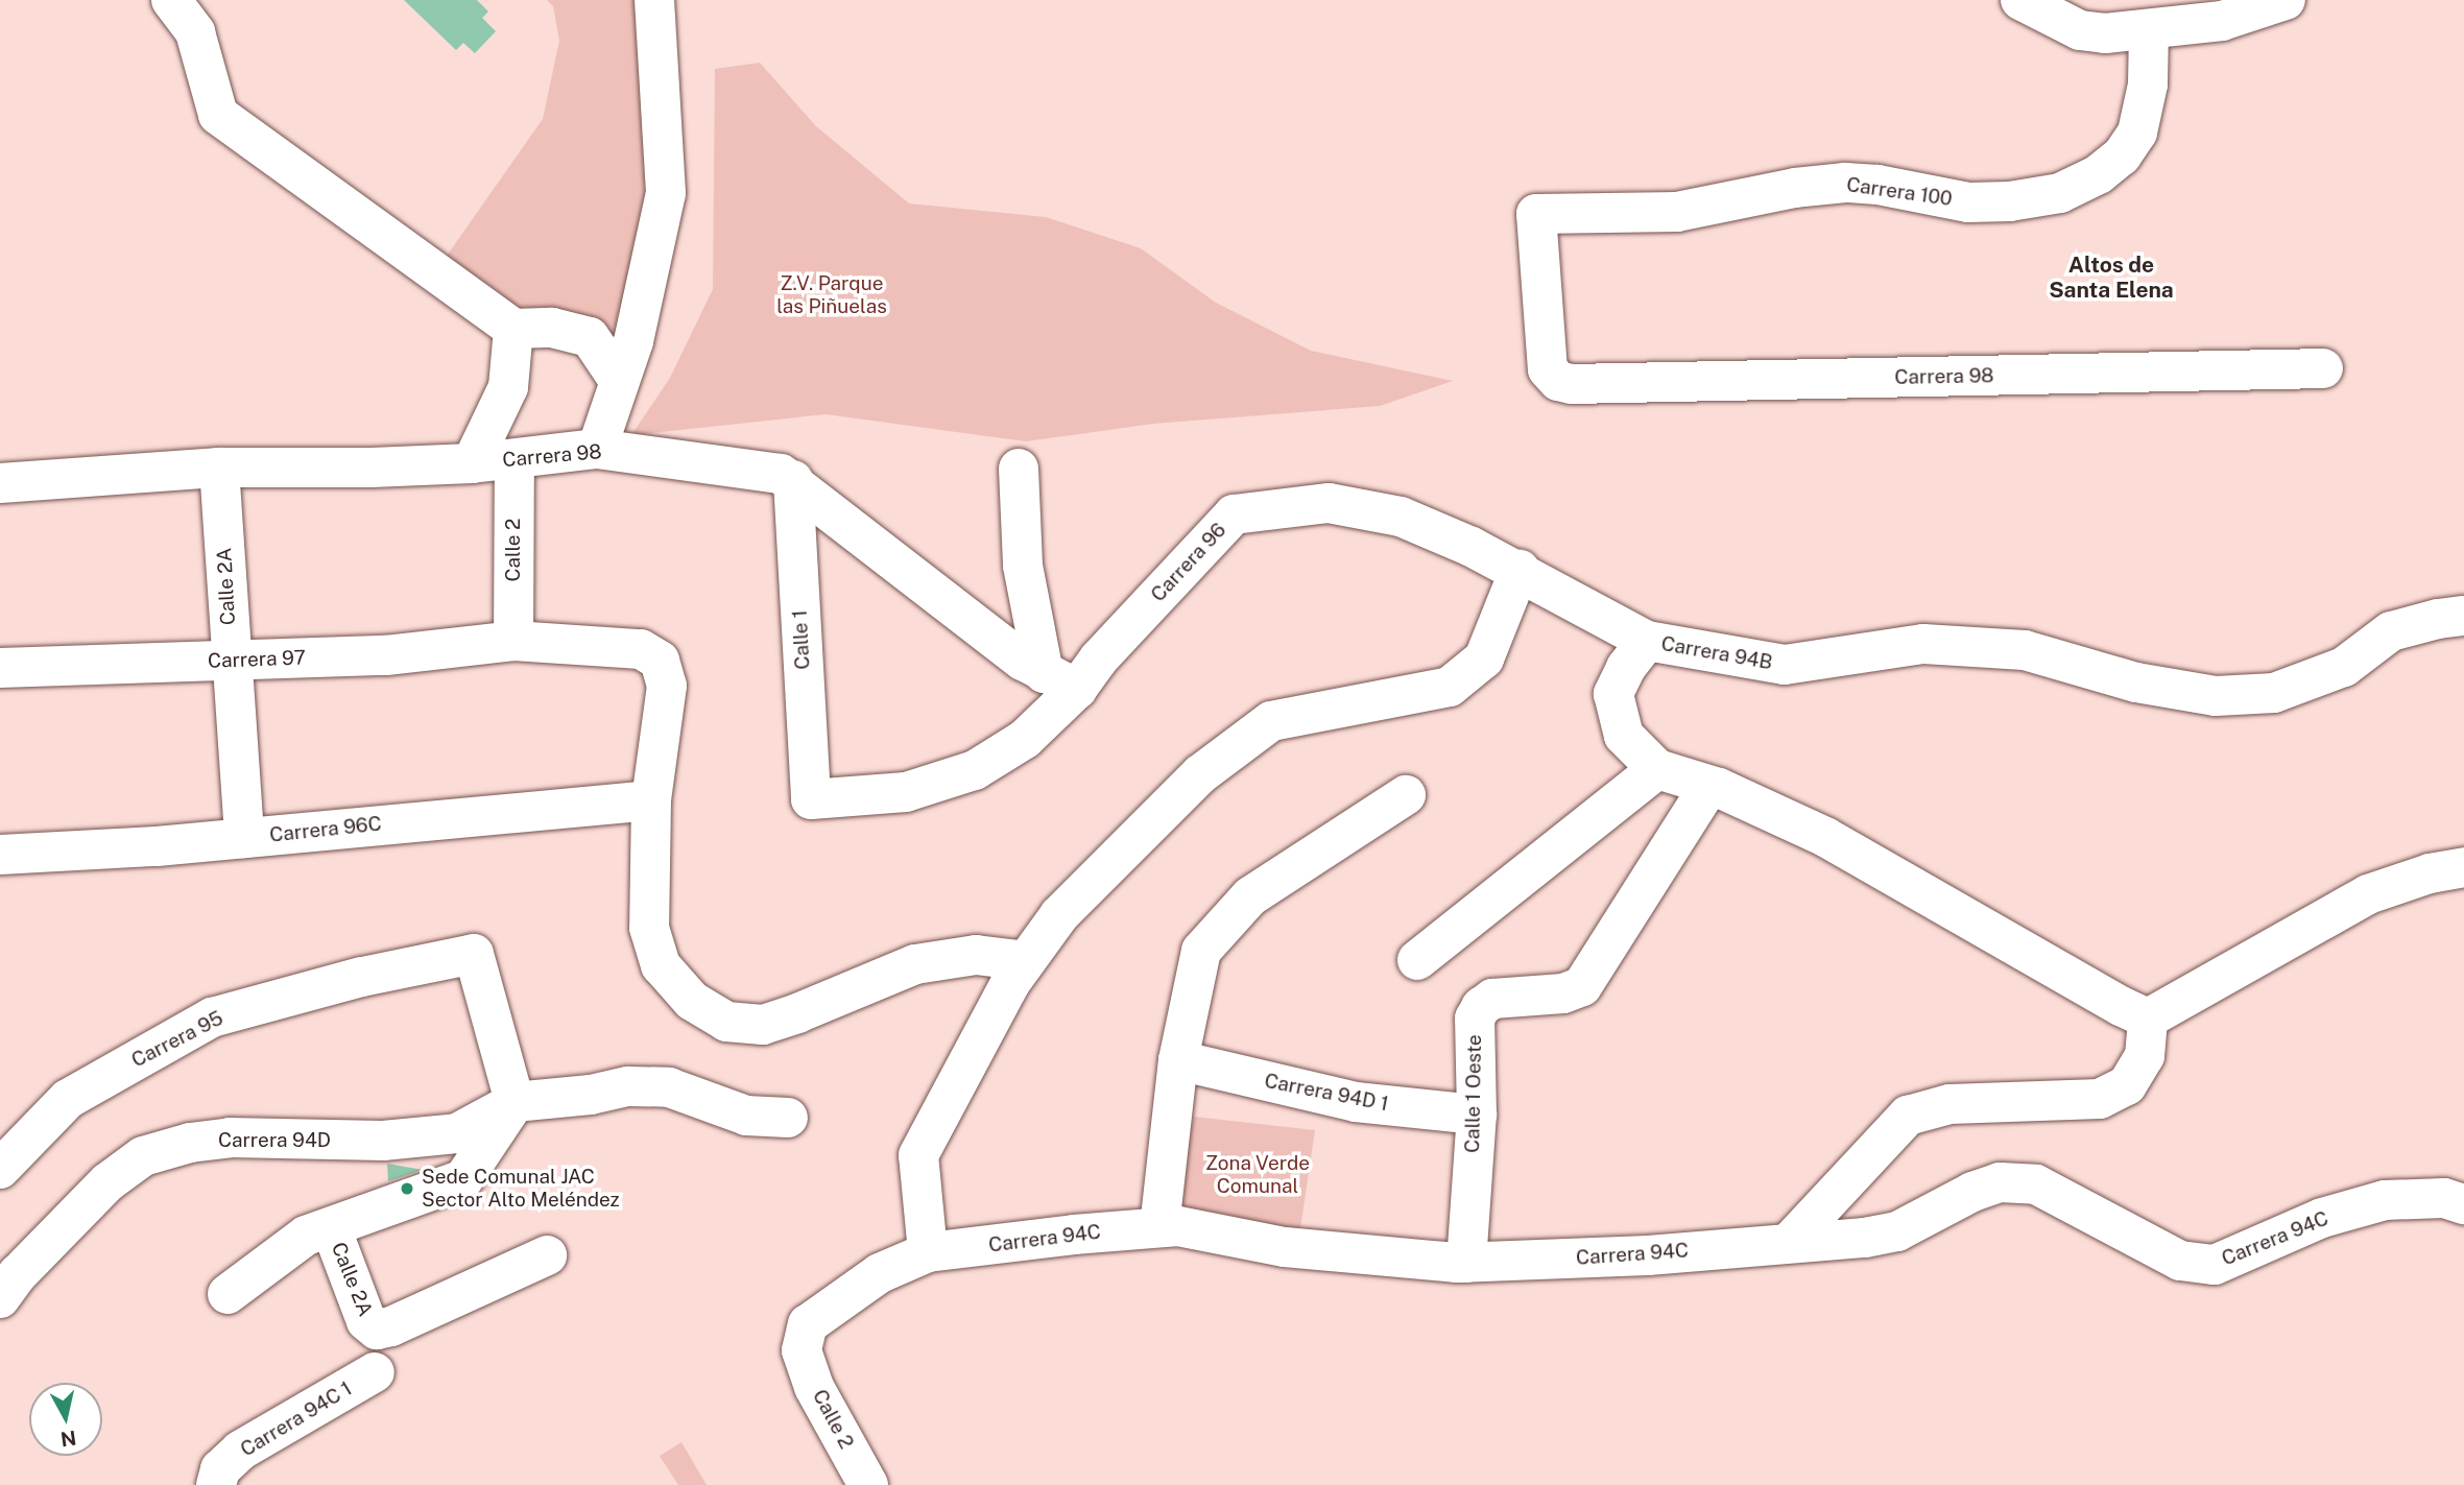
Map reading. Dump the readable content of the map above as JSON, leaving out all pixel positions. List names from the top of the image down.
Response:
{
  "streets": {
    "street": [
      "Carrera 100",
      "Carrera 98",
      "Calle 2",
      "Carrera 96",
      "Calle 2A",
      "Calle 1",
      "Carrera 94B",
      "Carrera 97",
      "Carrera 96C",
      "Carrera 95",
      "Carrera 94D 1",
      "Calle 1 Oeste",
      "Carrera 94D",
      "Carrera 94C",
      "Carrera 94C 1"
    ]
  },
  "crossings": [
    ["Carrera 100", "Carrera 98"],
    ["Carrera 98", "Calle 2"],
    ["Carrera 98", "Carrera 96"],
    ["Carrera 98", "Calle 2A"],
    ["Carrera 98", "Calle 1"],
    ["Calle 2", "Carrera 97"],
    ["Calle 2", "Carrera 94C"],
    ["Carrera 96", "Calle 1"],
    ["Carrera 96", "Carrera 94B"],
    ["Calle 2A", "Carrera 97"],
    ["Calle 2A", "Carrera 96C"],
    ["Carrera 94B", "Calle 1 Oeste"],
    ["Carrera 97", "Carrera 96C"],
    ["Carrera 95", "Carrera 94D"],
    ["Carrera 94D 1", "Calle 1 Oeste"],
    ["Calle 1 Oeste", "Carrera 94C"]
  ],
  "districts": ["Altos de Santa Elena"],
  "parks": ["Z.V. Parque las Piñuelas", "Zona Verde Comunal"],
  "places": ["Sede Comunal JAC Sector Alto Meléndez"],
  "north": "bottom"
}
